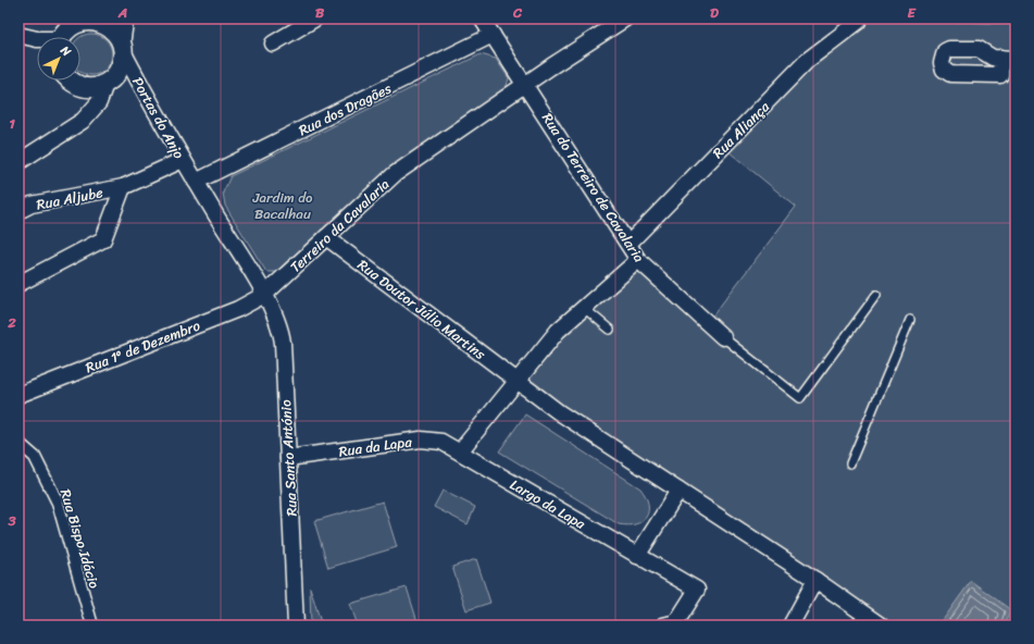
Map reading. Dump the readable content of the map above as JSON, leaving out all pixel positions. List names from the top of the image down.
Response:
{
  "streets": {
    "street": [
      "Rua dos Dragões",
      "Portas do Anjo",
      "Rua Aliança",
      "Rua do Terreiro de Cavalaria",
      "Rua Aljube",
      "Terreiro da Cavalaria",
      "Rua Doutor Júlio Martins",
      "Rua 1º de Dezembro",
      "Rua da Lapa",
      "Rua Santo António",
      "Largo da Lapa",
      "Rua Bispo Idácio"
    ]
  },
  "crossings": [
    ["Rua dos Dragões", "Portas do Anjo"],
    ["Rua dos Dragões", "Rua do Terreiro de Cavalaria"],
    ["Portas do Anjo", "Rua Aljube"],
    ["Rua Aliança", "Rua do Terreiro de Cavalaria"],
    ["Rua do Terreiro de Cavalaria", "Terreiro da Cavalaria"],
    ["Terreiro da Cavalaria", "Rua Doutor Júlio Martins"],
    ["Terreiro da Cavalaria", "Rua 1º de Dezembro"],
    ["Terreiro da Cavalaria", "Rua Santo António"],
    ["Rua 1º de Dezembro", "Rua Santo António"],
    ["Rua da Lapa", "Rua Santo António"],
    ["Rua da Lapa", "Largo da Lapa"]
  ],
  "parks": ["Jardim do Bacalhau"],
  "north": "top right",
  "grid": {
    "columns": [
      "A",
      "B",
      "C",
      "D",
      "E"
    ],
    "rows": ["1", "2", "3"]
  }
}
